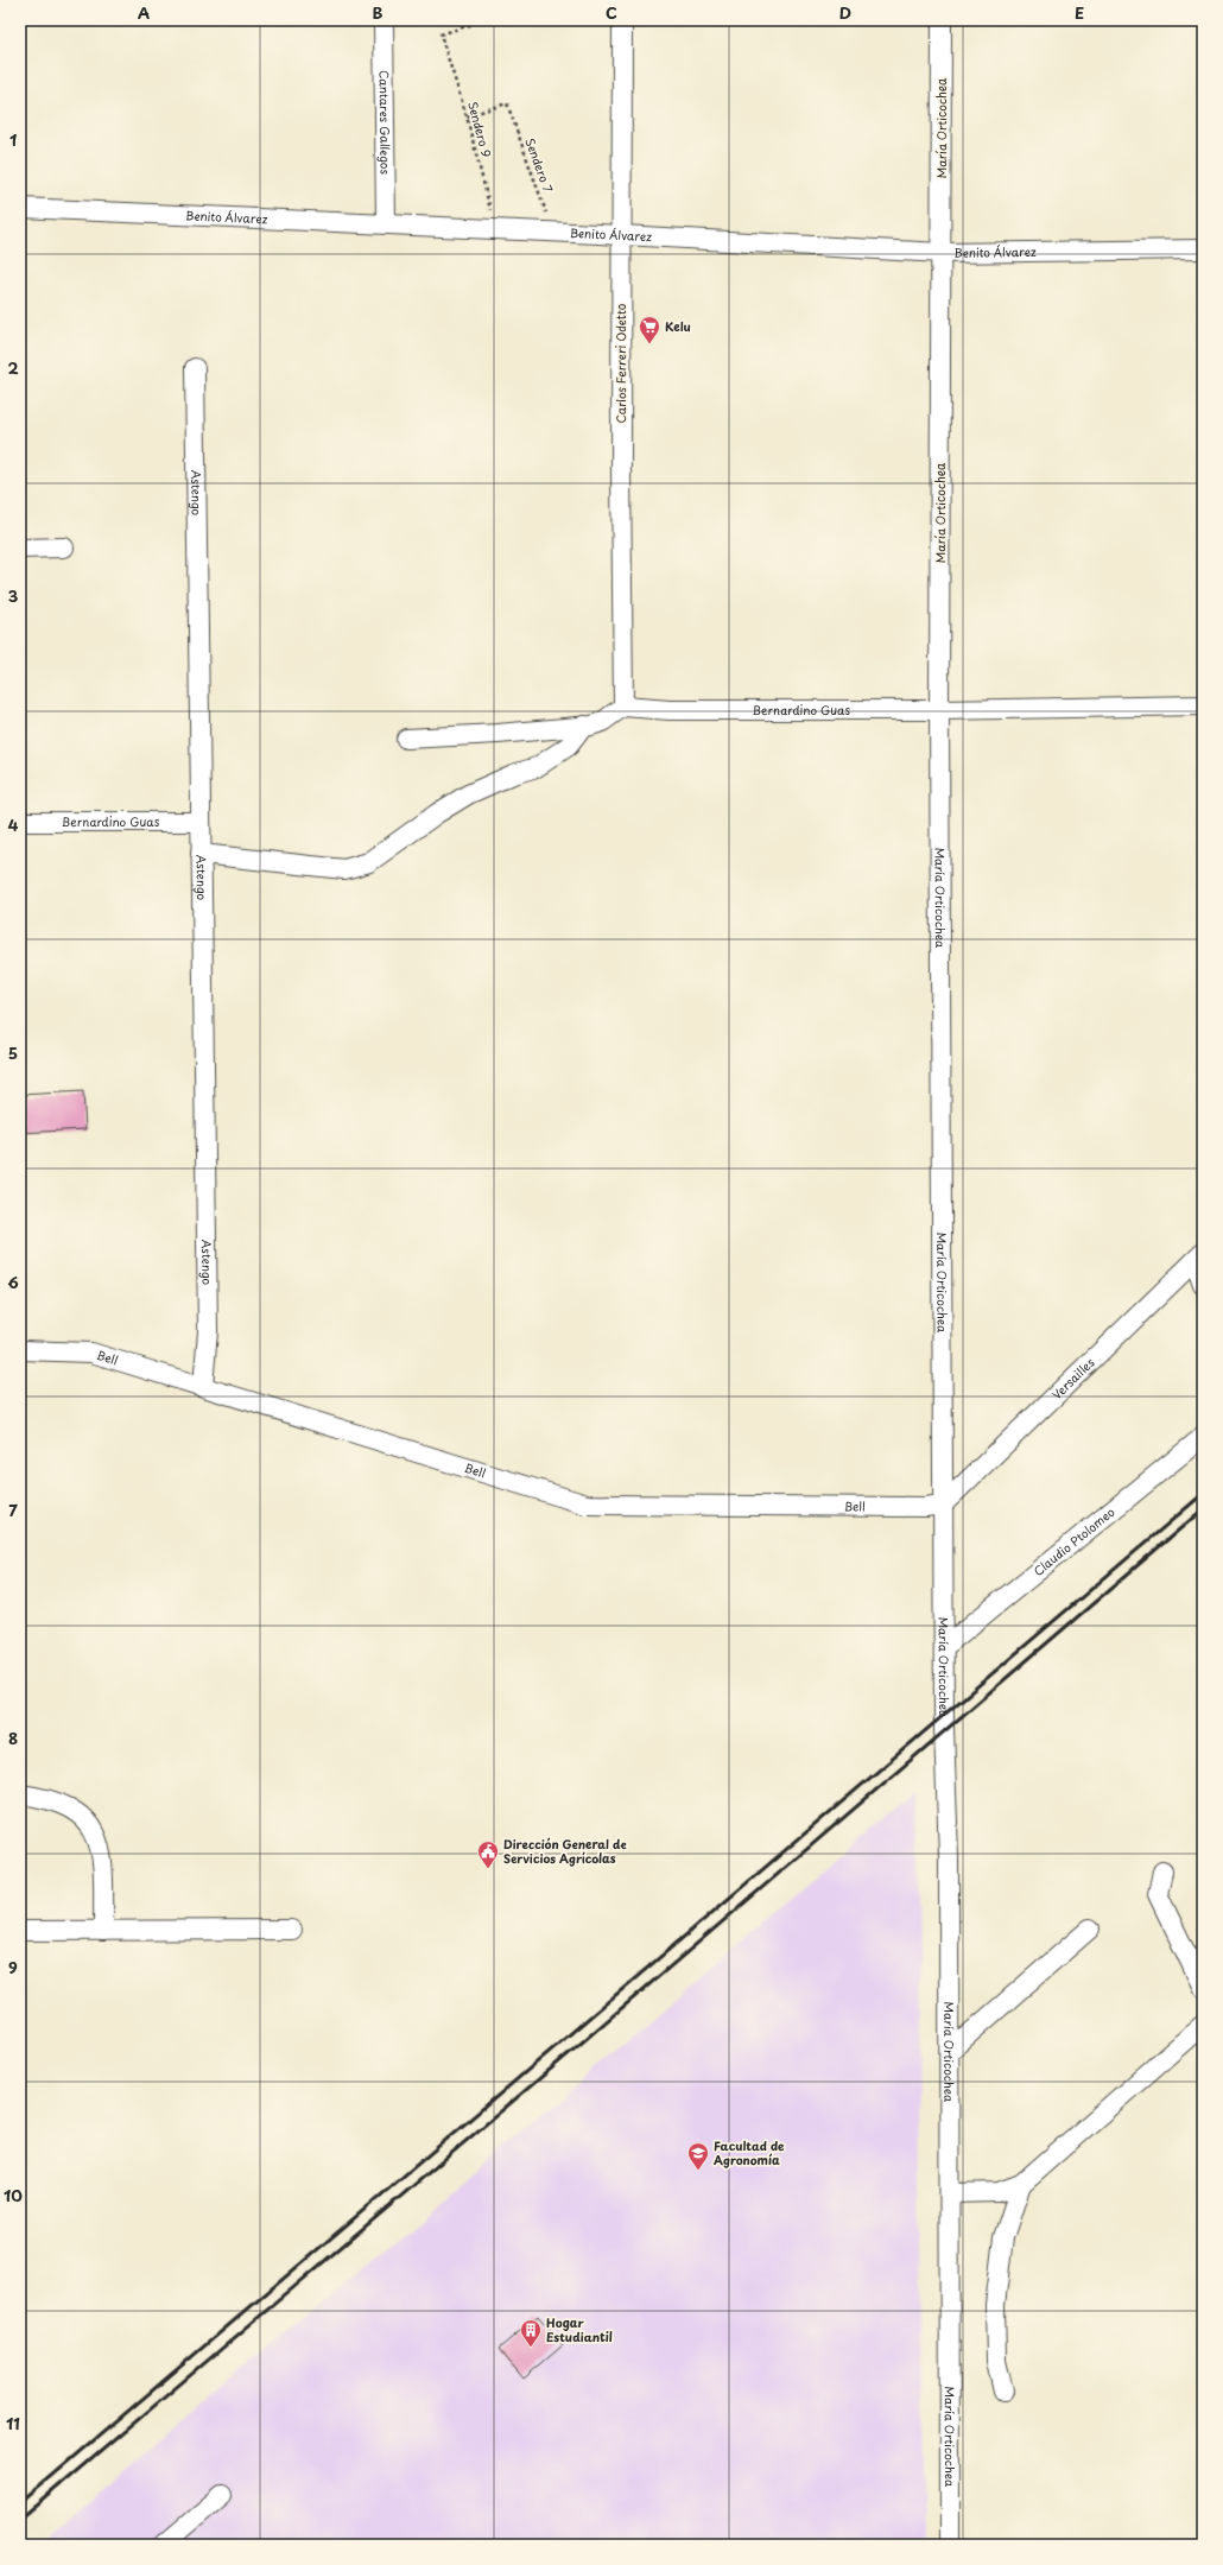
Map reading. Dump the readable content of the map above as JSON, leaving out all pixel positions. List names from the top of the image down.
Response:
{
  "streets": {
    "street": [
      "Cantares Gallegos",
      "María Orticochea",
      "Benito Álvarez",
      "Carlos Ferreri Odetto",
      "Astengo",
      "Bernardino Guas",
      "Bell",
      "Versailles",
      "Claudio Ptolomeo"
    ],
    "path": ["Sendero 9", "Sendero 7"]
  },
  "crossings": [
    ["Cantares Gallegos", "Benito Álvarez"],
    ["María Orticochea", "Benito Álvarez"],
    ["María Orticochea", "Bernardino Guas"],
    ["María Orticochea", "Bell"],
    ["María Orticochea", "Versailles"],
    ["María Orticochea", "Claudio Ptolomeo"],
    ["Sendero 9", "Sendero 7"],
    ["Sendero 9", "Benito Álvarez"],
    ["Sendero 7", "Benito Álvarez"],
    ["Benito Álvarez", "Carlos Ferreri Odetto"],
    ["Carlos Ferreri Odetto", "Bernardino Guas"],
    ["Astengo", "Bernardino Guas"],
    ["Astengo", "Bell"],
    ["Bell", "Versailles"]
  ],
  "places": {
    "supermarket": ["Kelu"],
    "public building": ["Dirección General de Servicios Agrícolas"],
    "school or university": ["Facultad de Agronomía"],
    "building": ["Hogar Estudiantil"]
  },
  "grid": {
    "columns": [
      "A",
      "B",
      "C",
      "D",
      "E"
    ],
    "rows": [
      "1",
      "2",
      "3",
      "4",
      "5",
      "6",
      "7",
      "8",
      "9",
      "10",
      "11"
    ]
  }
}
